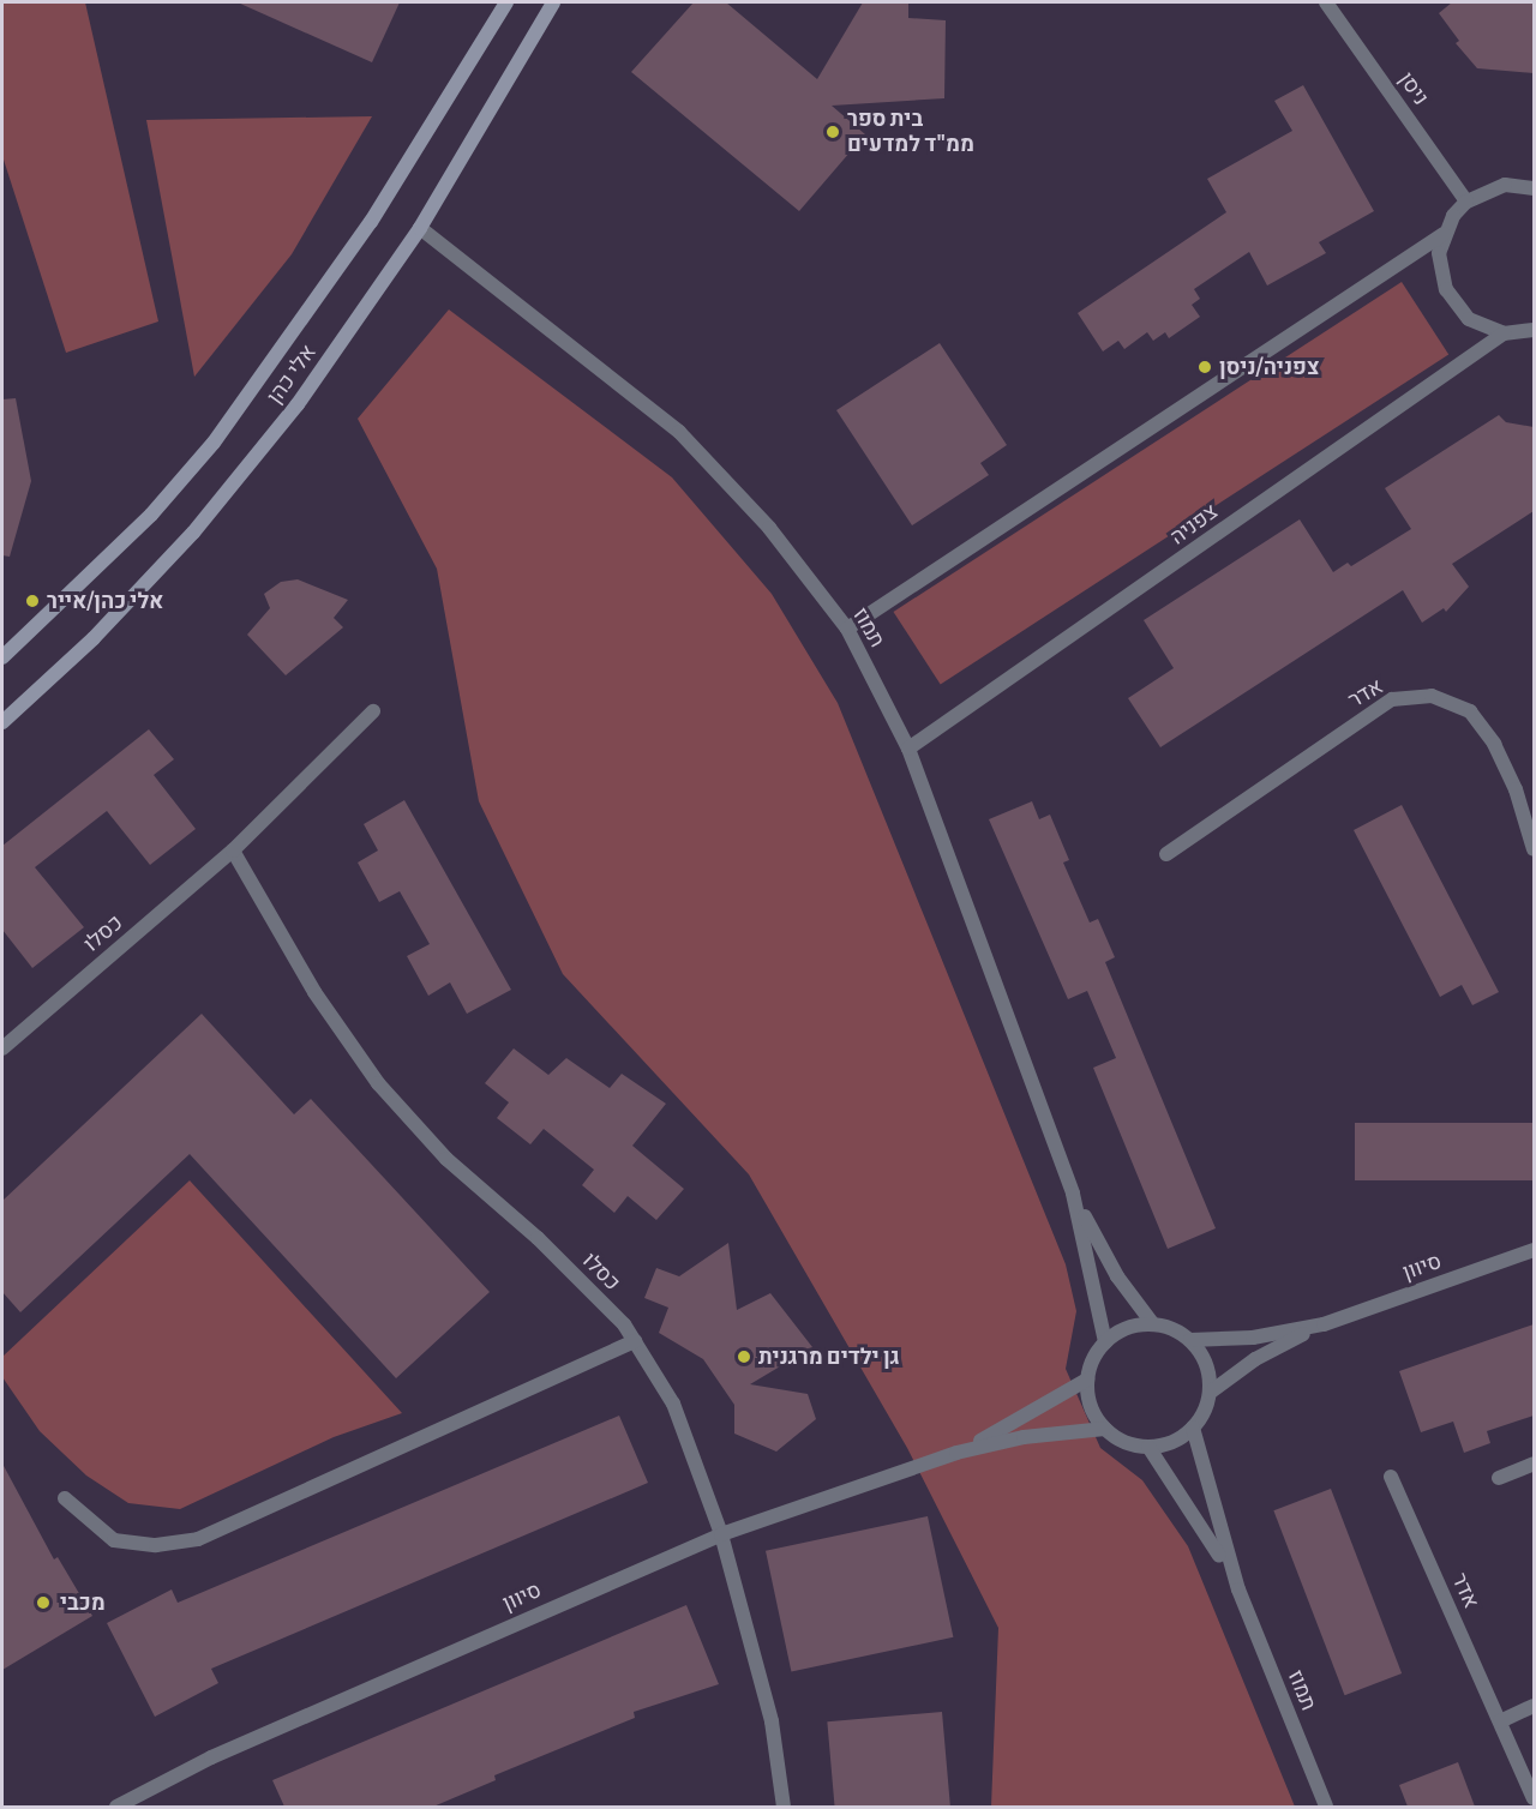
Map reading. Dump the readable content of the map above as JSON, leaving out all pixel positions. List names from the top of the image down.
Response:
{
  "streets": {
    "street": [
      "ניסן",
      "אלי כהן",
      "צפניה",
      "תמוז",
      "אדר",
      "כסלו",
      "סיוון"
    ]
  },
  "crossings": [
    ["אלי כהן", "תמוז"],
    ["צפניה", "תמוז"],
    ["תמוז", "סיוון"],
    ["כסלו", "סיוון"]
  ],
  "places": [
    "בית ספר ממ\"ד למדעים",
    "צפניה/ניסן",
    "אלי כהן/אייר",
    "גן ילדים מרגנית",
    "מכבי"
  ]
}
